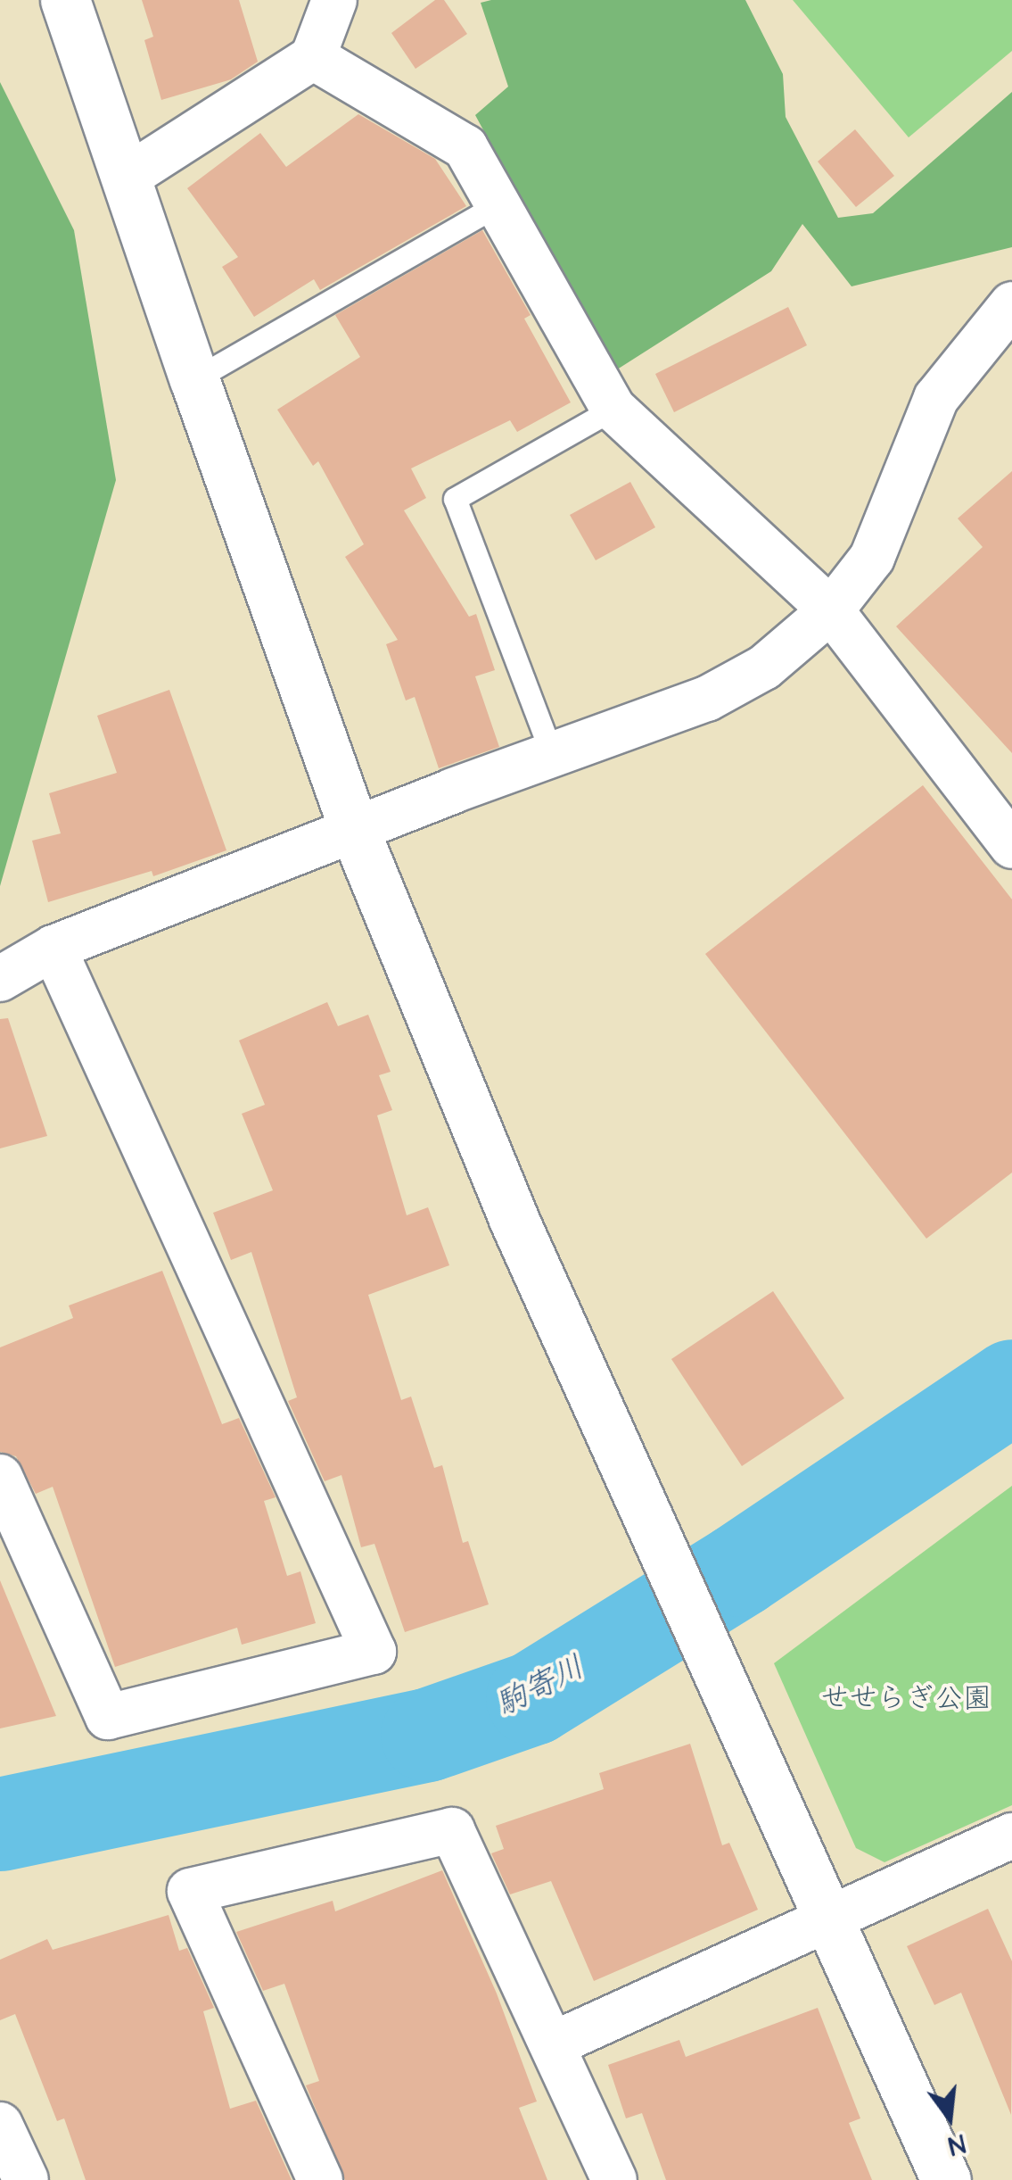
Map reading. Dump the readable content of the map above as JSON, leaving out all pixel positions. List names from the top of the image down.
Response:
{
  "water": ["駒寄川"],
  "parks": ["せせらぎ公園"],
  "north": "bottom"
}
